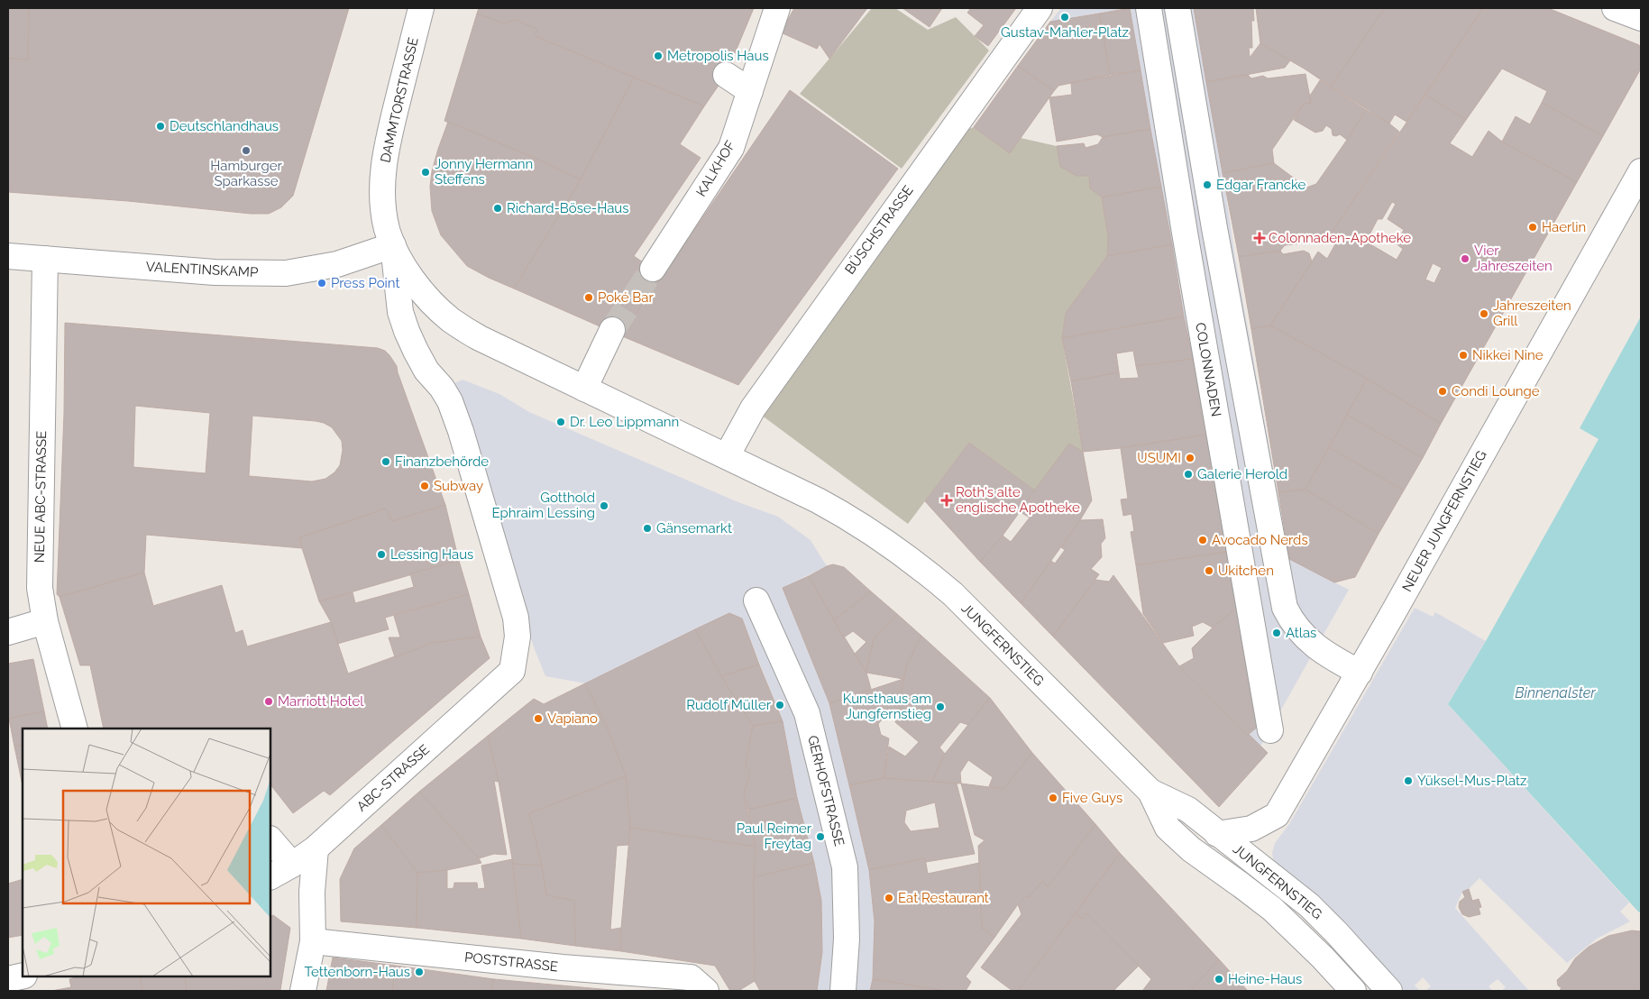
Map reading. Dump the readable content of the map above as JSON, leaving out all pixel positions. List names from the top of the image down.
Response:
{
  "streets": {
    "street": [
      "DAMMTORSTRASSE",
      "KALKHOF",
      "BÜSCHSTRASSE",
      "VALENTINSKAMP",
      "COLONNADEN",
      "NEUE ABC-STRASSE",
      "NEUER JUNGFERNSTIEG",
      "JUNGFERNSTIEG",
      "ABC-STRASSE",
      "GERHOFSTRASSE",
      "POSTSTRASSE"
    ]
  },
  "crossings": [
    ["DAMMTORSTRASSE", "VALENTINSKAMP"],
    ["DAMMTORSTRASSE", "ABC-STRASSE"],
    ["BÜSCHSTRASSE", "JUNGFERNSTIEG"],
    ["VALENTINSKAMP", "NEUE ABC-STRASSE"],
    ["VALENTINSKAMP", "ABC-STRASSE"],
    ["NEUER JUNGFERNSTIEG", "JUNGFERNSTIEG"]
  ],
  "water": ["Binnenalster"],
  "places": {
    "other": [
      "Gustav-Mahler-Platz",
      "Metropolis Haus",
      "Deutschlandhaus",
      "Hamburger Sparkasse",
      "Jonny Hermann Steffens",
      "Edgar Francke",
      "Richard-Böse-Haus",
      "Haerlin",
      "Vier Jahreszeiten",
      "Press Point",
      "Poké Bar",
      "Jahreszeiten Grill",
      "Nikkei Nine",
      "Condi Lounge",
      "Dr. Leo Lippmann",
      "USUMI",
      "Finanzbehörde",
      "Galerie Herold",
      "Subway",
      "Gotthold Ephraim Lessing",
      "Gänsemarkt",
      "Avocado Nerds",
      "Lessing Haus",
      "Ukitchen",
      "Atlas",
      "Marriott Hotel",
      "Rudolf Müller",
      "Kunsthaus am Jungfernstieg",
      "Vapiano",
      "Yüksel-Mus-Platz",
      "Five Guys",
      "Paul Reimer Freytag",
      "Eat Restaurant",
      "Tettenborn-Haus",
      "Heine-Haus"
    ],
    "health": ["Colonnaden-Apotheke", "Roth's alte englische Apotheke"]
  }
}
